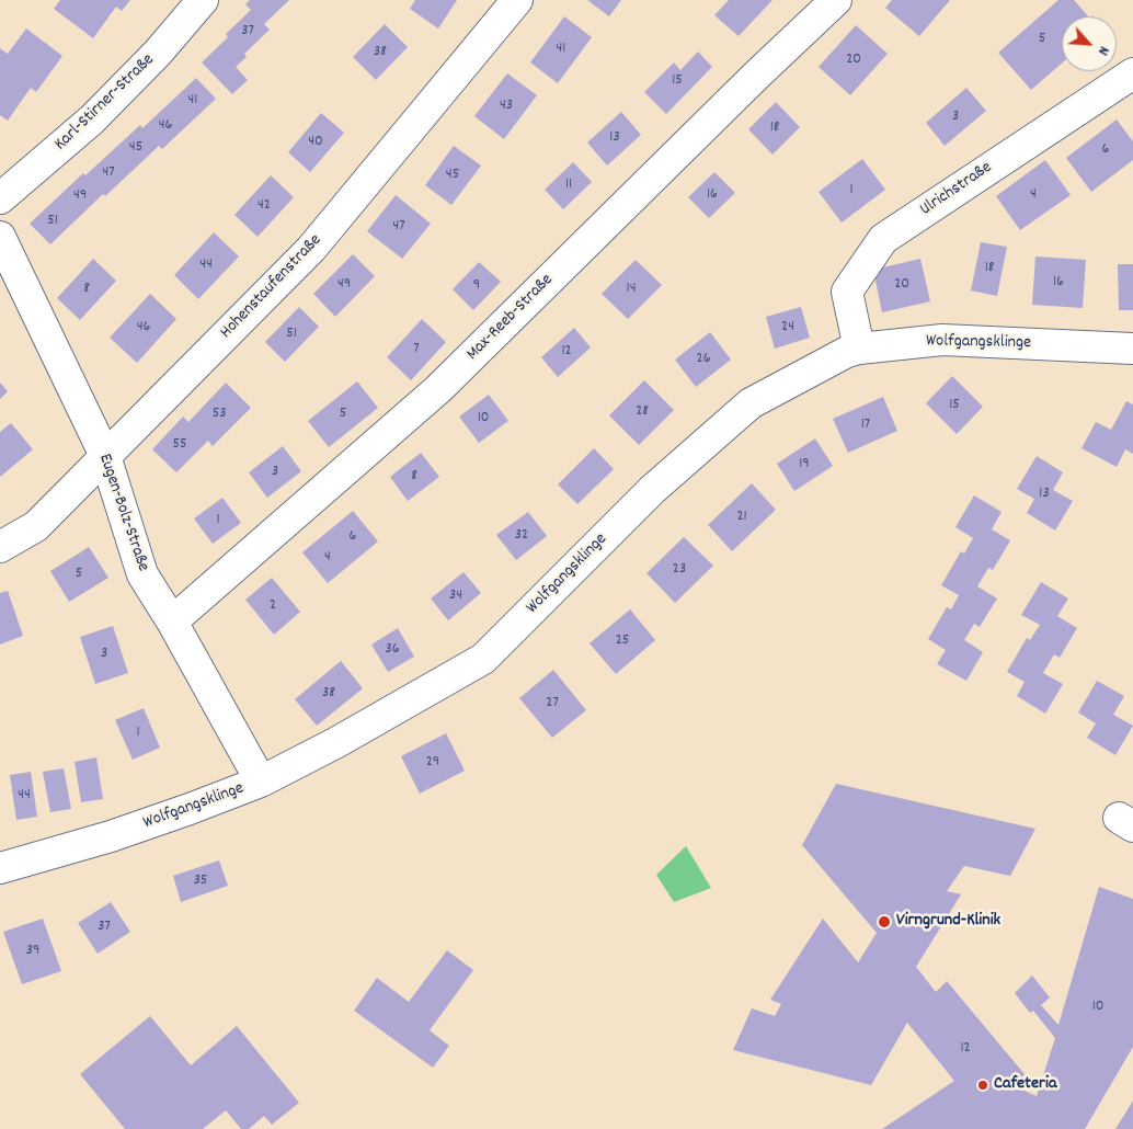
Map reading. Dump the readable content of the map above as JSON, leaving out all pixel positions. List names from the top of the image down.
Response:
{
  "streets": {
    "street": [
      "Karl-Stirner-Straße",
      "Ulrichstraße",
      "Hohenstaufenstraße",
      "Max-Reeb-Straße",
      "Wolfgangsklinge",
      "Eugen-Bolz-Straße"
    ]
  },
  "crossings": [
    ["Ulrichstraße", "Wolfgangsklinge"],
    ["Hohenstaufenstraße", "Eugen-Bolz-Straße"],
    ["Max-Reeb-Straße", "Eugen-Bolz-Straße"],
    ["Wolfgangsklinge", "Eugen-Bolz-Straße"]
  ],
  "places": ["Virngrund-Klinik", "Cafeteria"],
  "house_numbers": [
    "37",
    "5",
    "41",
    "38",
    "20",
    "15",
    "41",
    "43",
    "3",
    "46",
    "18",
    "13",
    "40",
    "45",
    "6",
    "47",
    "45",
    "11",
    "1",
    "16",
    "4",
    "49",
    "42",
    "51",
    "47",
    "44",
    "18",
    "16",
    "49",
    "20",
    "9",
    "8",
    "14",
    "46",
    "24",
    "51",
    "7",
    "12",
    "26",
    "15",
    "28",
    "53",
    "5",
    "10",
    "17",
    "55",
    "19",
    "3",
    "8",
    "13",
    "21",
    "1",
    "32",
    "6",
    "4",
    "23",
    "5",
    "34",
    "2",
    "25",
    "36",
    "3",
    "38",
    "27",
    "1",
    "29",
    "44",
    "35",
    "37",
    "39",
    "10",
    "12"
  ],
  "north": "bottom right"
}
